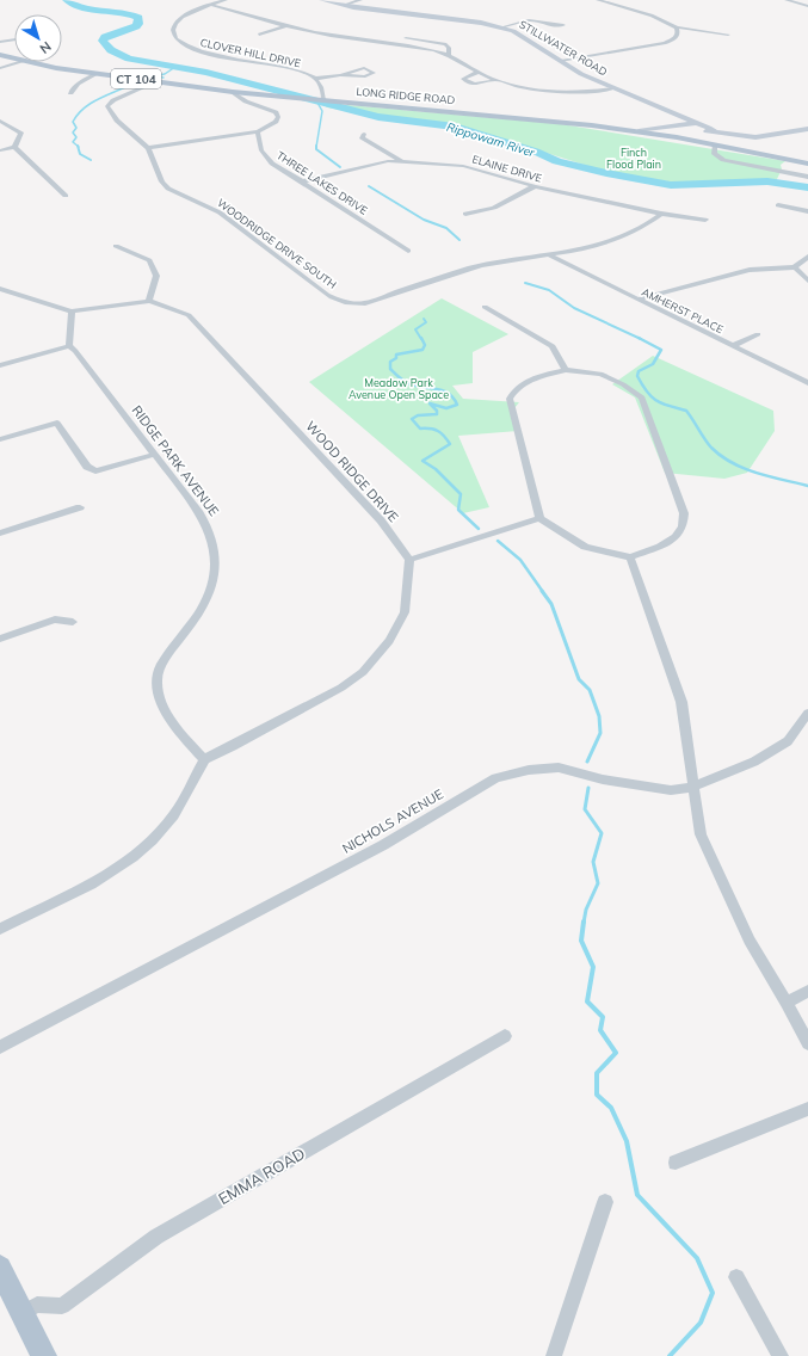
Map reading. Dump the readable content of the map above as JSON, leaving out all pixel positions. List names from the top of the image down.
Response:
{
  "streets": {
    "main road": ["STILLWATER ROAD", "CT 104", "LONG RIDGE ROAD"],
    "street": [
      "CLOVER HILL DRIVE",
      "ELAINE DRIVE",
      "THREE LAKES DRIVE",
      "WOODRIDGE DRIVE SOUTH",
      "AMHERST PLACE",
      "RIDGE PARK AVENUE",
      "WOOD RIDGE DRIVE",
      "NICHOLS AVENUE",
      "EMMA ROAD"
    ]
  },
  "crossings": [
    ["STILLWATER ROAD", "LONG RIDGE ROAD"],
    ["CLOVER HILL DRIVE", "LONG RIDGE ROAD"],
    ["LONG RIDGE ROAD", "WOODRIDGE DRIVE SOUTH"],
    ["ELAINE DRIVE", "THREE LAKES DRIVE"],
    ["ELAINE DRIVE", "WOODRIDGE DRIVE SOUTH"],
    ["WOODRIDGE DRIVE SOUTH", "AMHERST PLACE"]
  ],
  "water": ["Rippowam River"],
  "parks": ["Finch Flood Plain", "Meadow Park Avenue Open Space"],
  "north": "bottom right"
}
